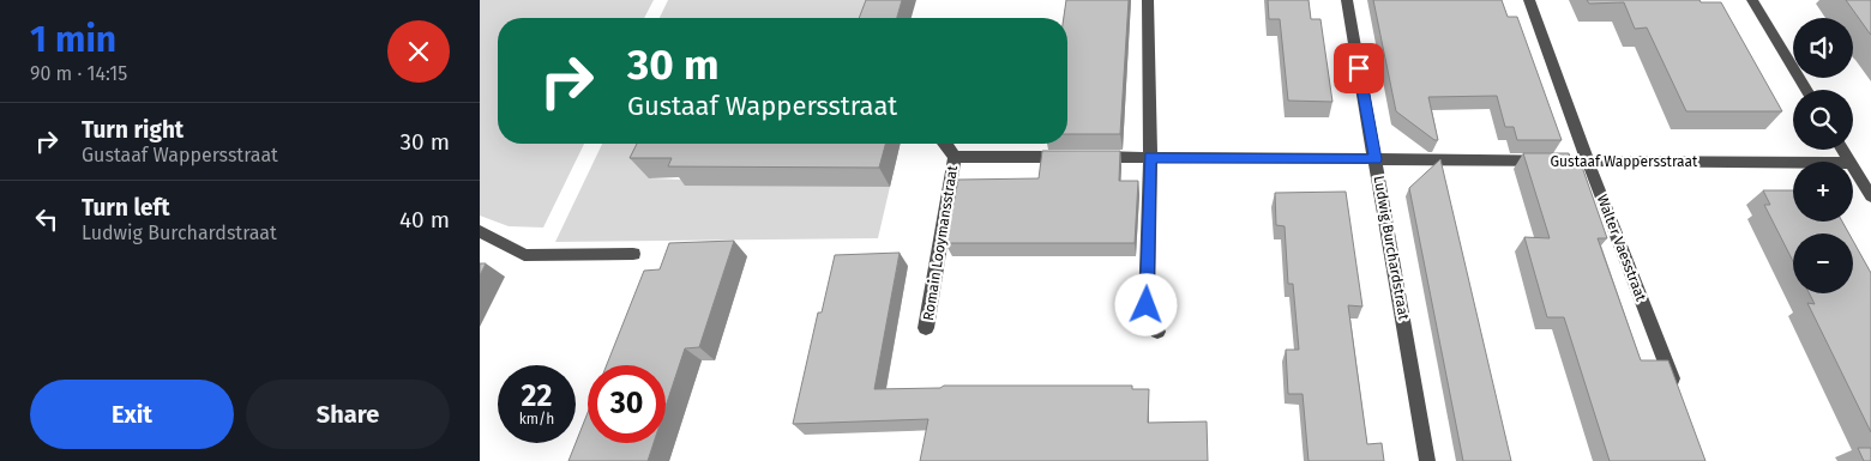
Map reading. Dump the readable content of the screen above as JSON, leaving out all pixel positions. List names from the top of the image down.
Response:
{
  "streets": {
    "street": [
      "Gustaaf Wappersstraat",
      "Romain Looymansstraat",
      "Ludwig Burchardstraat",
      "Walter Vaesstraat"
    ]
  },
  "crossings": [
    ["Gustaaf Wappersstraat", "Romain Looymansstraat"],
    ["Gustaaf Wappersstraat", "Ludwig Burchardstraat"],
    ["Gustaaf Wappersstraat", "Walter Vaesstraat"]
  ],
  "page": {
    "heading": ["1 min", "90 m · 14:15"],
    "map_buttons": ["+", "−"],
    "turn": ["30 m", "Gustaaf Wappersstraat"],
    "list": [
      {
        "name": "Turn right",
        "note": "Gustaaf Wappersstraat",
        "value": "30 m"
      },
      {
        "name": "Turn left",
        "note": "Ludwig Burchardstraat",
        "value": "40 m"
      }
    ],
    "speed": "22 km/h",
    "limit": "30",
    "buttons": ["Exit", "Share"]
  }
}
